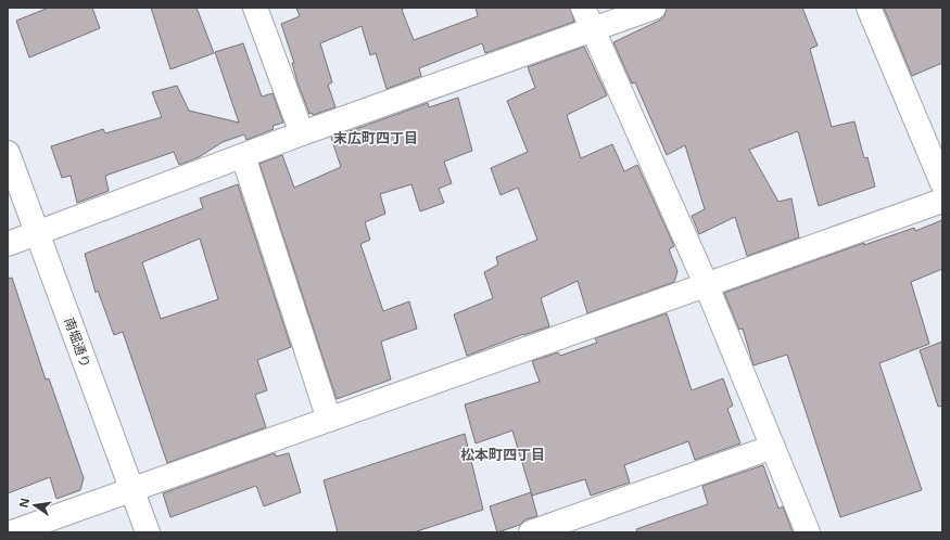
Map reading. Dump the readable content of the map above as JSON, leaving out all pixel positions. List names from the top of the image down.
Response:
{
  "streets": {
    "street": ["南堀通り"]
  },
  "districts": ["末広町四丁目", "松本町四丁目"],
  "north": "left"
}
